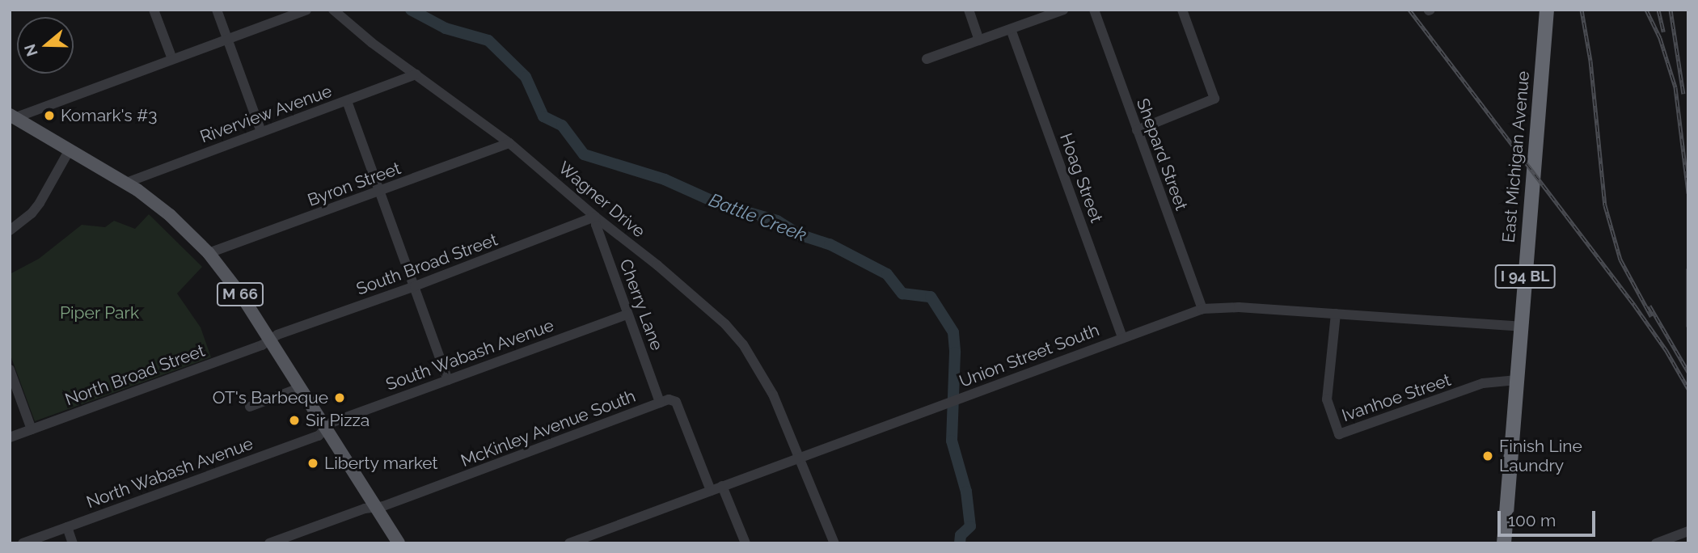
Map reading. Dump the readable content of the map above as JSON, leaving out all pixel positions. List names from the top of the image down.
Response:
{
  "streets": {
    "highway": ["East Michigan Avenue", "I 94 BL"],
    "main road": ["M 66"],
    "street": [
      "Riverview Avenue",
      "Shepard Street",
      "Hoag Street",
      "Byron Street",
      "Wagner Drive",
      "South Broad Street",
      "Cherry Lane",
      "South Wabash Avenue",
      "Union Street South",
      "North Broad Street",
      "Ivanhoe Street",
      "McKinley Avenue South",
      "North Wabash Avenue"
    ]
  },
  "crossings": [
    ["Riverview Avenue", "Wagner Drive"],
    ["Riverview Avenue", "M 66"],
    ["Shepard Street", "Union Street South"],
    ["East Michigan Avenue", "Union Street South"],
    ["East Michigan Avenue", "Ivanhoe Street"],
    ["Hoag Street", "Union Street South"],
    ["Byron Street", "Wagner Drive"],
    ["Byron Street", "M 66"],
    ["Wagner Drive", "South Broad Street"],
    ["Wagner Drive", "Cherry Lane"],
    ["Wagner Drive", "Union Street South"],
    ["South Broad Street", "M 66"],
    ["South Broad Street", "Cherry Lane"],
    ["South Broad Street", "North Broad Street"],
    ["M 66", "South Wabash Avenue"],
    ["M 66", "North Broad Street"],
    ["M 66", "McKinley Avenue South"],
    ["M 66", "North Wabash Avenue"],
    ["Cherry Lane", "South Wabash Avenue"],
    ["Cherry Lane", "Union Street South"],
    ["Cherry Lane", "McKinley Avenue South"],
    ["South Wabash Avenue", "North Wabash Avenue"],
    ["Union Street South", "Ivanhoe Street"]
  ],
  "water": ["Battle Creek"],
  "parks": ["Piper Park"],
  "places": [
    "Komark's #3",
    "OT's Barbeque",
    "Sir Pizza",
    "Finish Line Laundry",
    "Liberty market"
  ],
  "scale_bar": "100 m",
  "north": "left"
}
